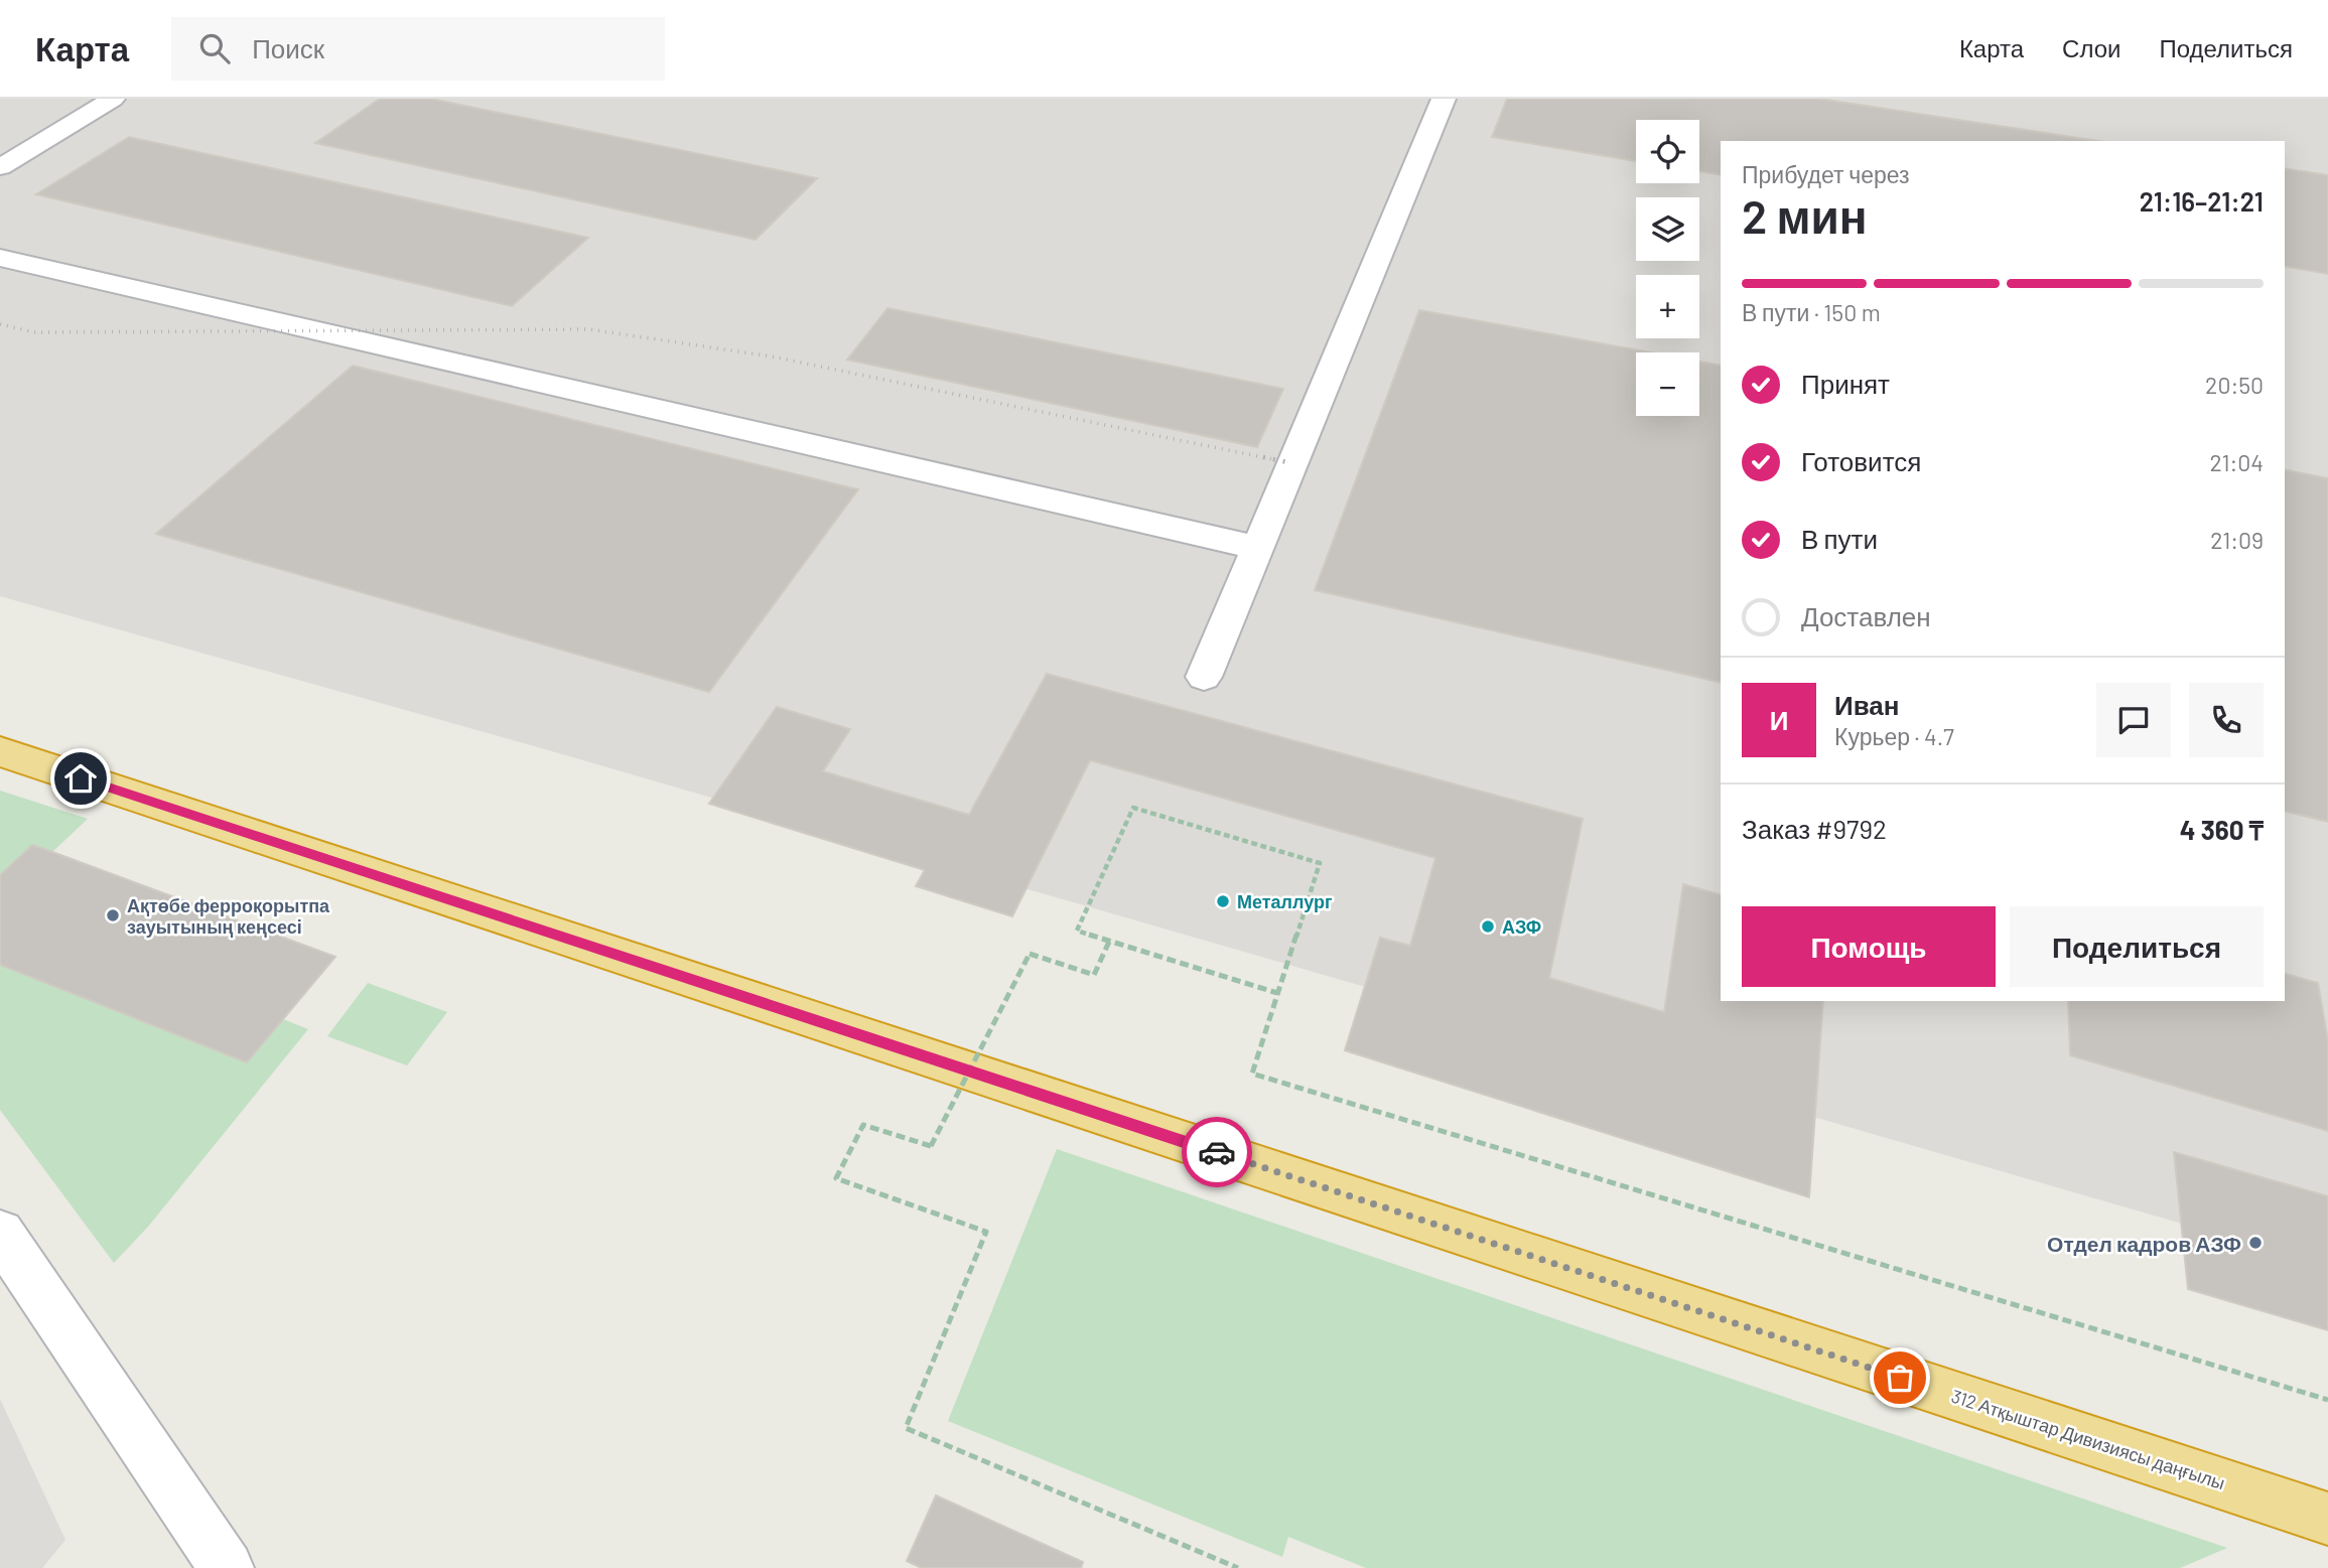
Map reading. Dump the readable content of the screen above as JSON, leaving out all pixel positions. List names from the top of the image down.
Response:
{
  "streets": {
    "highway": ["312 Атқыштар Дивизиясы даңғылы"]
  },
  "places": [
    "Металлург",
    "Ақтөбе ферроқорытпа зауытының кеңсесі",
    "АЗФ",
    "Отдел кадров АЗФ"
  ],
  "page": {
    "header": "Карта",
    "search": "Поиск",
    "nav": ["Карта", "Слои", "Поделиться"],
    "map_buttons": ["+", "−"],
    "heading": ["2 мин", "Прибудет через", "21:16–21:21"],
    "panel": [
      "Иван",
      "Курьер · 4.7",
      "Заказ #9792",
      "4 360 ₸"
    ],
    "bar": "В пути · 150 m",
    "list": [
      ["Принят", "20:50"],
      ["Готовится", "21:04"],
      ["В пути", "21:09"],
      "Доставлен"
    ],
    "round": "И",
    "buttons": ["Помощь", "Поделиться"]
  }
}
